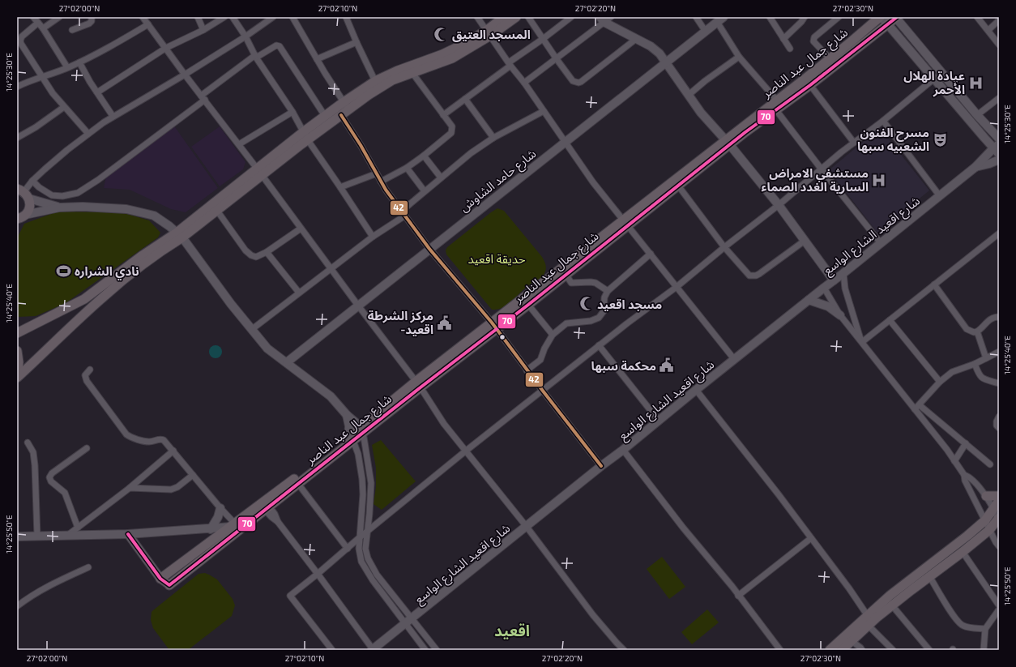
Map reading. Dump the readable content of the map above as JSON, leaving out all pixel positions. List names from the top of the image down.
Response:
{
  "streets": {
    "main road": ["شارع جمال عبد الناصر"],
    "street": ["شارع حامد الشاوش", "شارع اقعيد الشارع الواسع"]
  },
  "districts": ["اقعيد"],
  "parks": ["حديقة اقعيد"],
  "places": {
    "mosque": ["المسجد العتيق", "مسجد اقعيد"],
    "hospital": ["عيادة الهلال الأحمر", "مستشفي الامراض السارية الغدد الصماء"],
    "theatre": ["مسرح الفنون الشعبيه سبها"],
    "sports": ["نادي الشراره"],
    "public building": ["مركز الشرطة -اقعيد", "محكمة سبها"]
  },
  "lines": ["transit line 70", "transit line 42"],
  "coordinates": [
    "27°02'00\"N",
    "27°02'10\"N",
    "27°02'20\"N",
    "27°02'30\"N",
    "14°25'30\"E",
    "14°25'40\"E",
    "14°25'50\"E"
  ]
}
